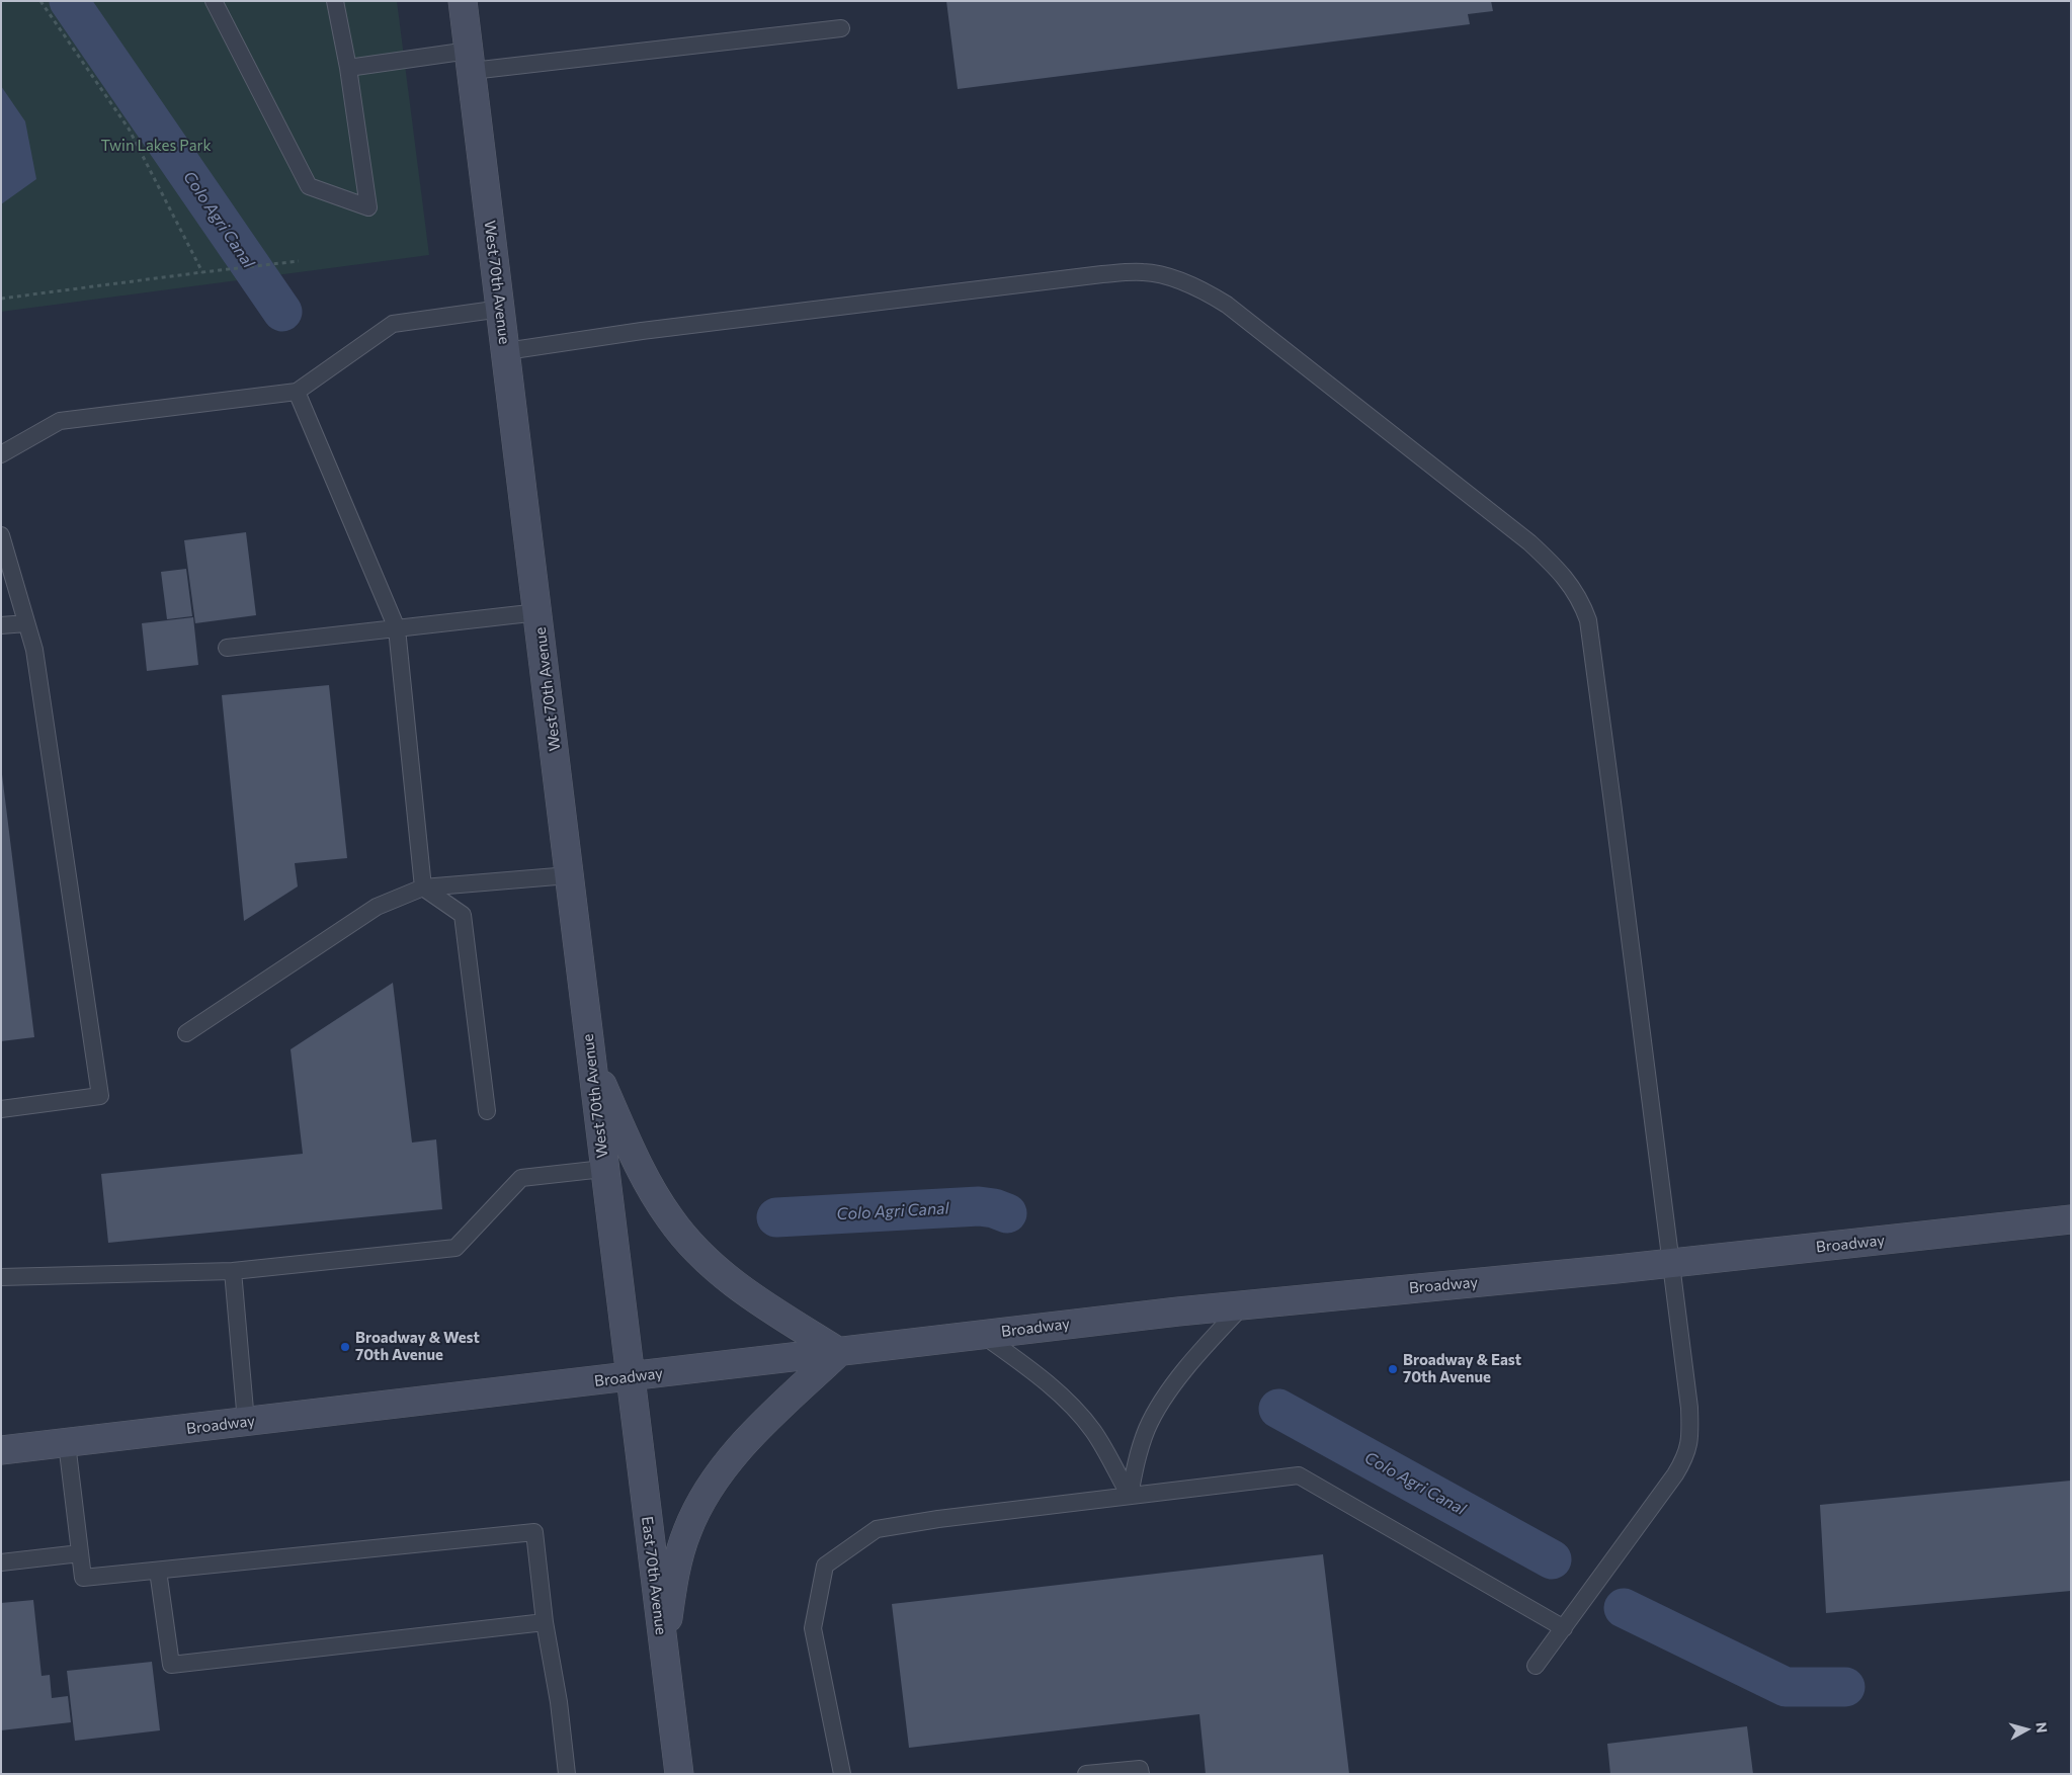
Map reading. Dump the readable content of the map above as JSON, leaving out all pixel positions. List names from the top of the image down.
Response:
{
  "streets": {
    "main road": ["West 70th Avenue", "Broadway", "East 70th Avenue"]
  },
  "crossings": [
    ["West 70th Avenue", "Broadway"],
    ["West 70th Avenue", "East 70th Avenue"],
    ["Broadway", "East 70th Avenue"]
  ],
  "water": ["Colo Agri Canal"],
  "parks": ["Twin Lakes Park"],
  "places": ["Broadway & West 70th Avenue", "Broadway & East 70th Avenue"],
  "north": "right"
}
